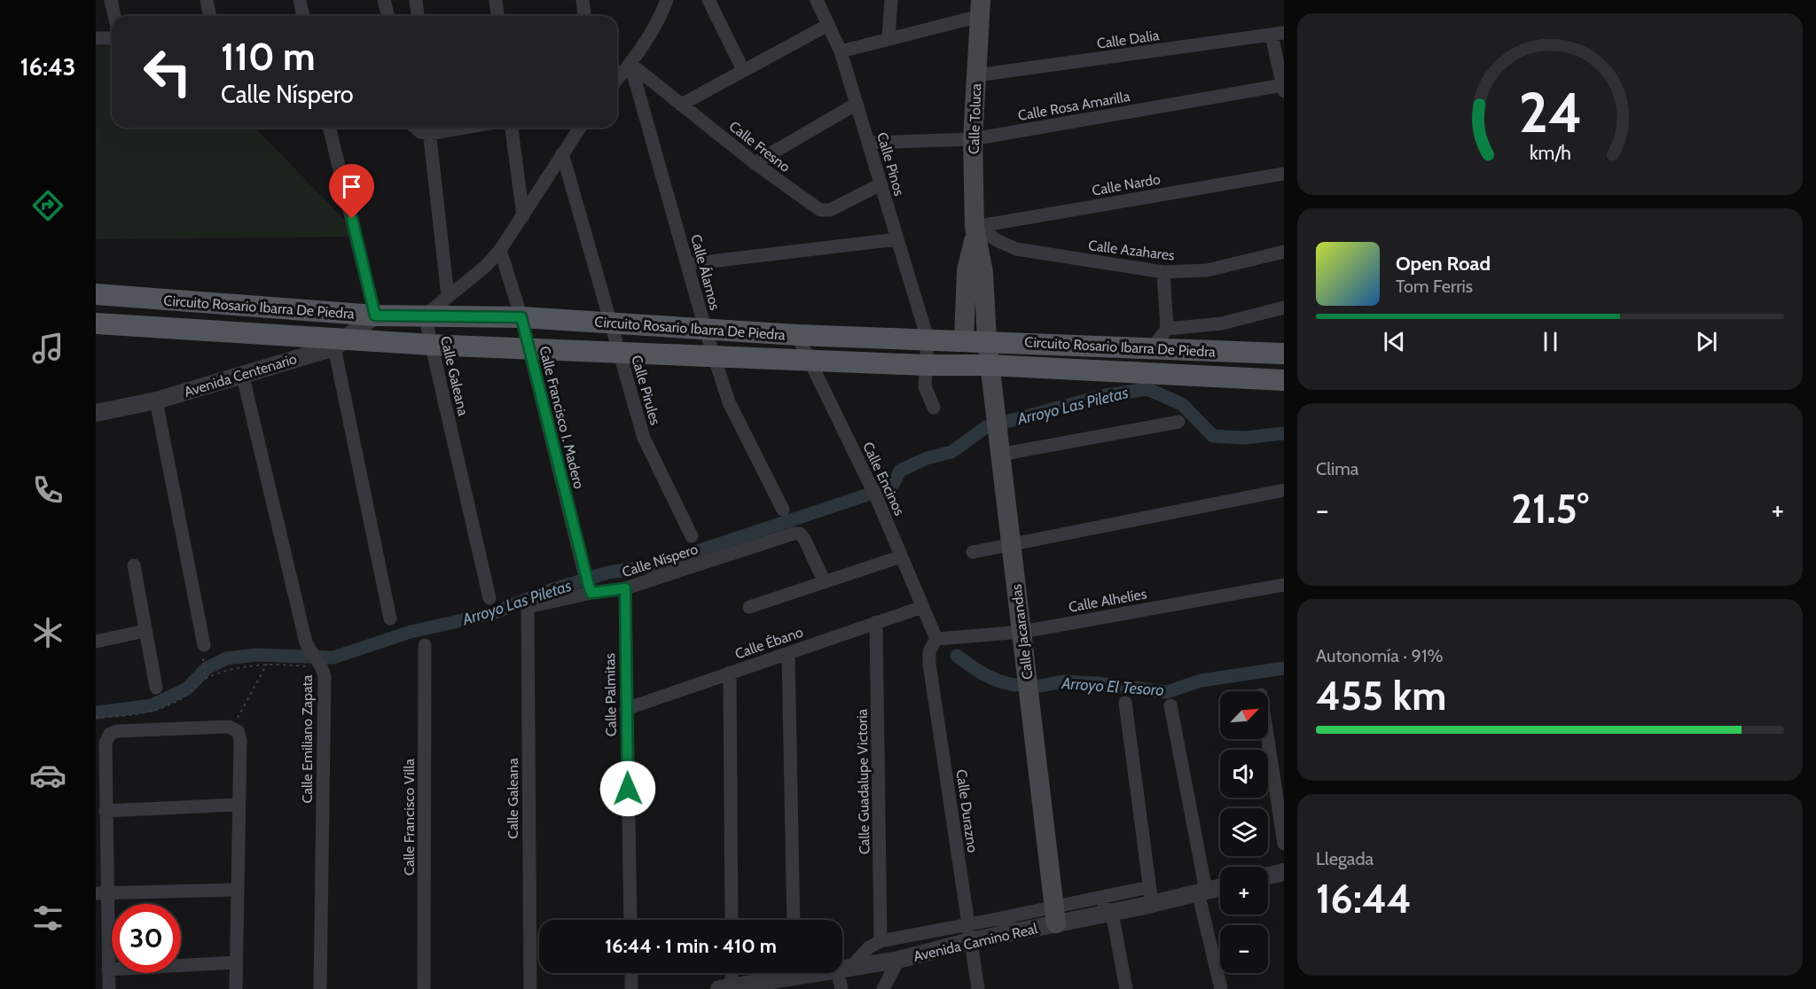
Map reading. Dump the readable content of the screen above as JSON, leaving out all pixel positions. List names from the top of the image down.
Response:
{
  "streets": {
    "main road": ["Calle Toluca", "Circuito Rosario Ibarra De Piedra", "Calle Jacarandas"],
    "street": [
      "Calle Dalia",
      "Calle Rosa Amarilla",
      "Calle Fresno",
      "Calle Pinos",
      "Calle Nardo",
      "Calle Azahares",
      "Calle Álamos",
      "Avenida Centenario",
      "Calle Galeana",
      "Calle Pirules",
      "Calle Francisco I. Madero",
      "Calle Encinos",
      "Calle Níspero",
      "Calle Alhelíes",
      "Calle Ébano",
      "Calle Palmitas",
      "Calle Emiliano Zapata",
      "Calle Guadalupe Victoria",
      "Calle Durazno",
      "Calle Francisco Villa",
      "Avenida Camino Real"
    ]
  },
  "crossings": [
    ["Calle Dalia", "Calle Toluca"],
    ["Calle Rosa Amarilla", "Calle Toluca"],
    ["Calle Rosa Amarilla", "Calle Pinos"],
    ["Calle Toluca", "Calle Nardo"],
    ["Calle Toluca", "Calle Azahares"],
    ["Calle Toluca", "Circuito Rosario Ibarra De Piedra"],
    ["Calle Toluca", "Calle Jacarandas"],
    ["Calle Fresno", "Calle Pinos"],
    ["Calle Fresno", "Calle Álamos"],
    ["Calle Pinos", "Circuito Rosario Ibarra De Piedra"],
    ["Calle Nardo", "Calle Azahares"],
    ["Calle Álamos", "Circuito Rosario Ibarra De Piedra"],
    ["Circuito Rosario Ibarra De Piedra", "Avenida Centenario"],
    ["Circuito Rosario Ibarra De Piedra", "Calle Galeana"],
    ["Circuito Rosario Ibarra De Piedra", "Calle Pirules"],
    ["Circuito Rosario Ibarra De Piedra", "Calle Francisco I. Madero"],
    ["Circuito Rosario Ibarra De Piedra", "Calle Encinos"],
    ["Circuito Rosario Ibarra De Piedra", "Calle Jacarandas"],
    ["Avenida Centenario", "Calle Emiliano Zapata"],
    ["Calle Galeana", "Calle Níspero"],
    ["Calle Francisco I. Madero", "Calle Níspero"],
    ["Calle Encinos", "Calle Alhelíes"],
    ["Calle Encinos", "Calle Ébano"],
    ["Calle Encinos", "Calle Durazno"],
    ["Calle Níspero", "Calle Palmitas"],
    ["Calle Alhelíes", "Calle Jacarandas"],
    ["Calle Alhelíes", "Calle Durazno"],
    ["Calle Jacarandas", "Avenida Camino Real"],
    ["Calle Ébano", "Calle Palmitas"],
    ["Calle Ébano", "Calle Guadalupe Victoria"],
    ["Calle Durazno", "Avenida Camino Real"]
  ],
  "water": ["Arroyo Las Piletas", "Arroyo El Tesoro"],
  "north": "top right",
  "page": {
    "tabs": "16:43",
    "turn": ["110 m", "Calle Níspero"],
    "song": ["Open Road", "Tom Ferris"],
    "tile": [
      "Clima",
      ["Autonomía · 91%", "455 km"],
      ["Llegada", "16:44"]
    ],
    "heat": ["−", "21.5°", "+"],
    "map_buttons": ["+", "−"],
    "limit": "30",
    "trip": "16:44 · 1 min · 410 m",
    "gauge": ["24", "km/h"]
  }
}
